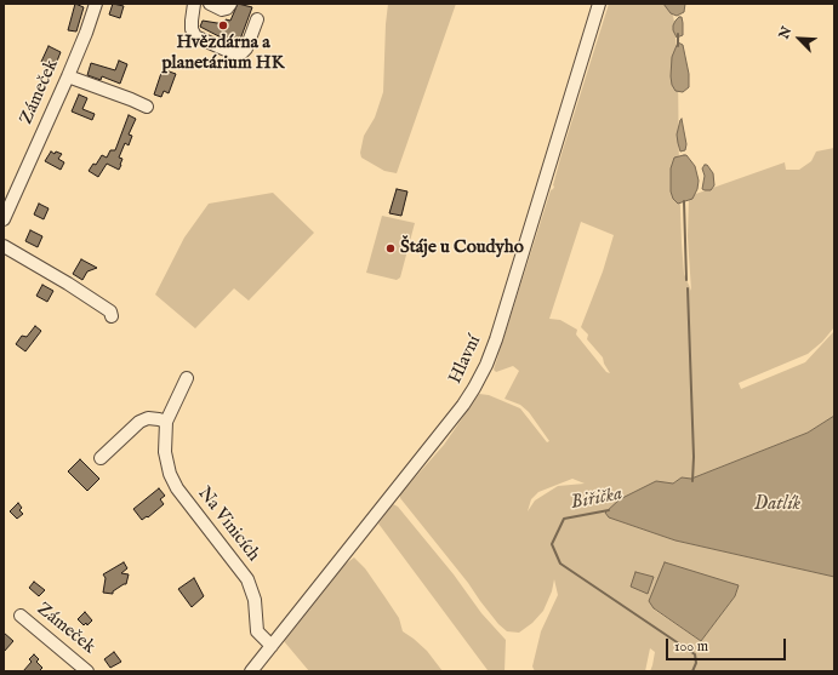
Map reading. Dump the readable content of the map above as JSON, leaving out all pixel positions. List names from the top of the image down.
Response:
{
  "streets": {
    "street": ["Zámeček", "Hlavní", "Na Vinicích"]
  },
  "crossings": [
    ["Hlavní", "Na Vinicích"]
  ],
  "water": ["Biřička", "Datlík"],
  "places": ["Hvězdárna a planetárium HK", "Štáje u Coudyho"],
  "scale_bar": "100 m",
  "north": "top left"
}
